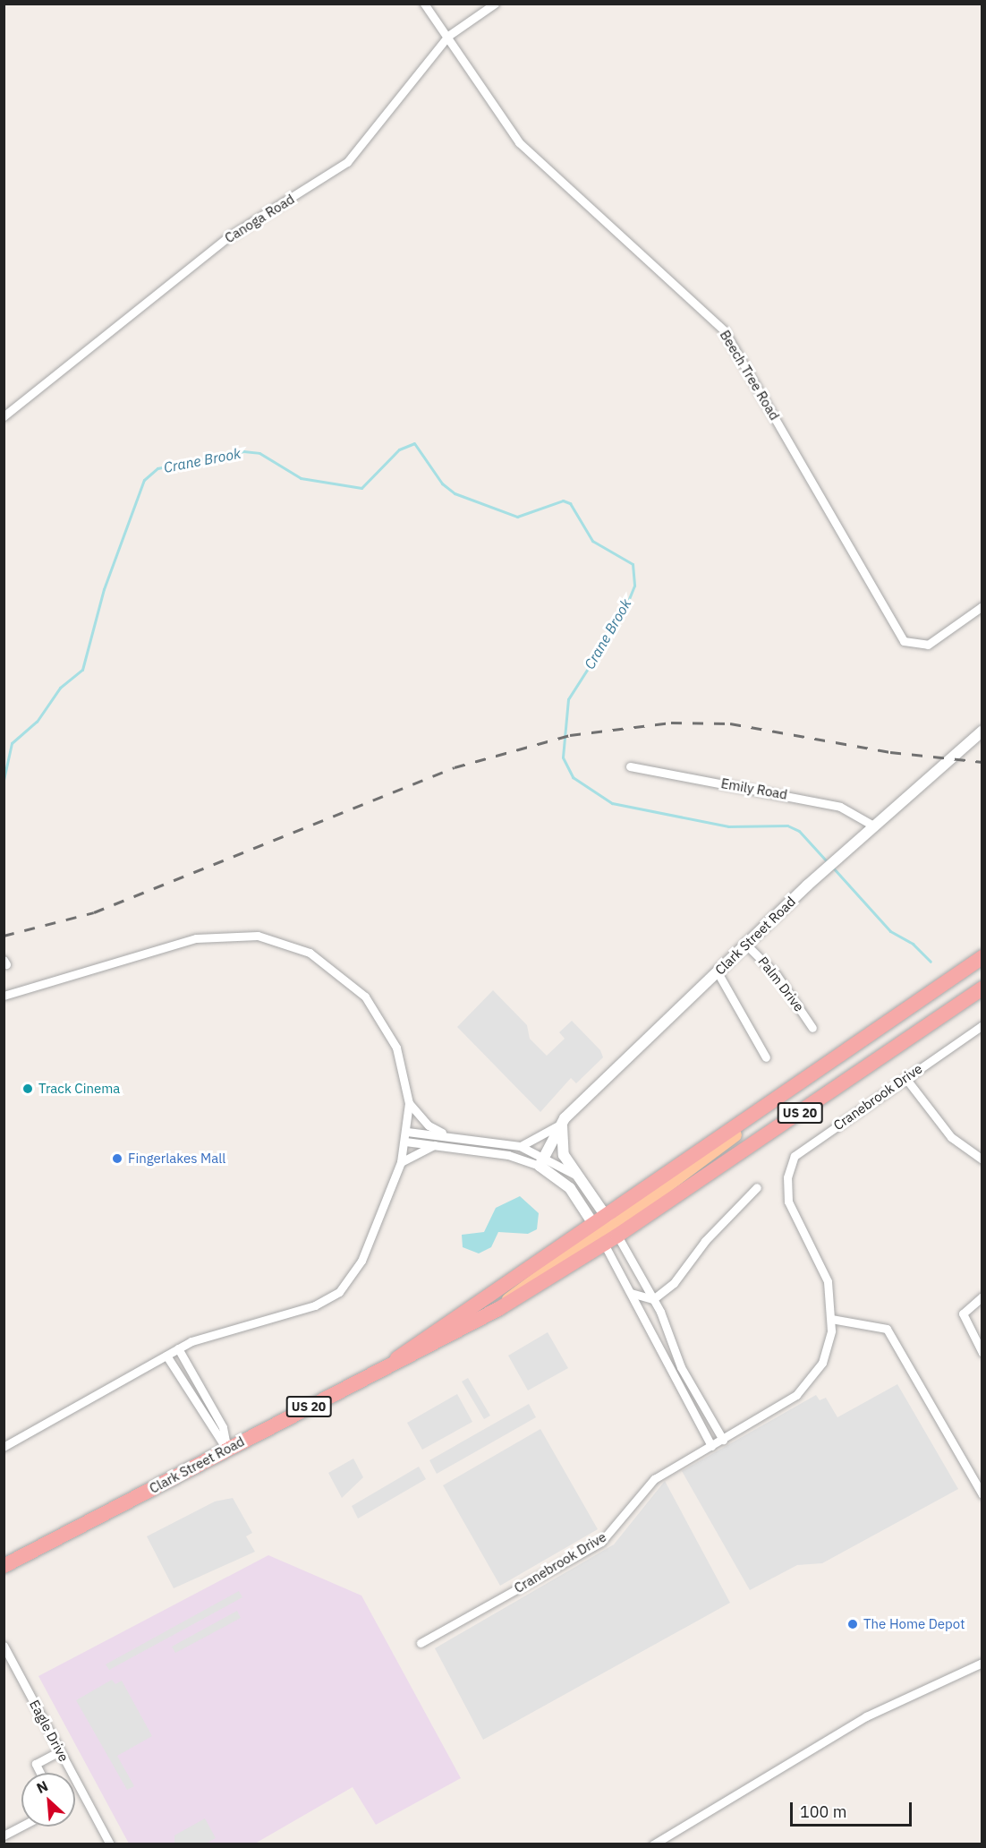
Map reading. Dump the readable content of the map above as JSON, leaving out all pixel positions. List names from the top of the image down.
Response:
{
  "streets": {
    "highway": ["Clark Street Road", "US 20"],
    "street": [
      "Canoga Road",
      "Beech Tree Road",
      "Emily Road",
      "Palm Drive",
      "Cranebrook Drive",
      "Eagle Drive"
    ]
  },
  "crossings": [
    ["Canoga Road", "Beech Tree Road"],
    ["Emily Road", "Clark Street Road"],
    ["Clark Street Road", "Palm Drive"],
    ["Clark Street Road", "US 20"]
  ],
  "water": ["Crane Brook"],
  "places": ["Track Cinema", "Fingerlakes Mall", "The Home Depot"],
  "scale_bar": "100 m",
  "north": "top left"
}
